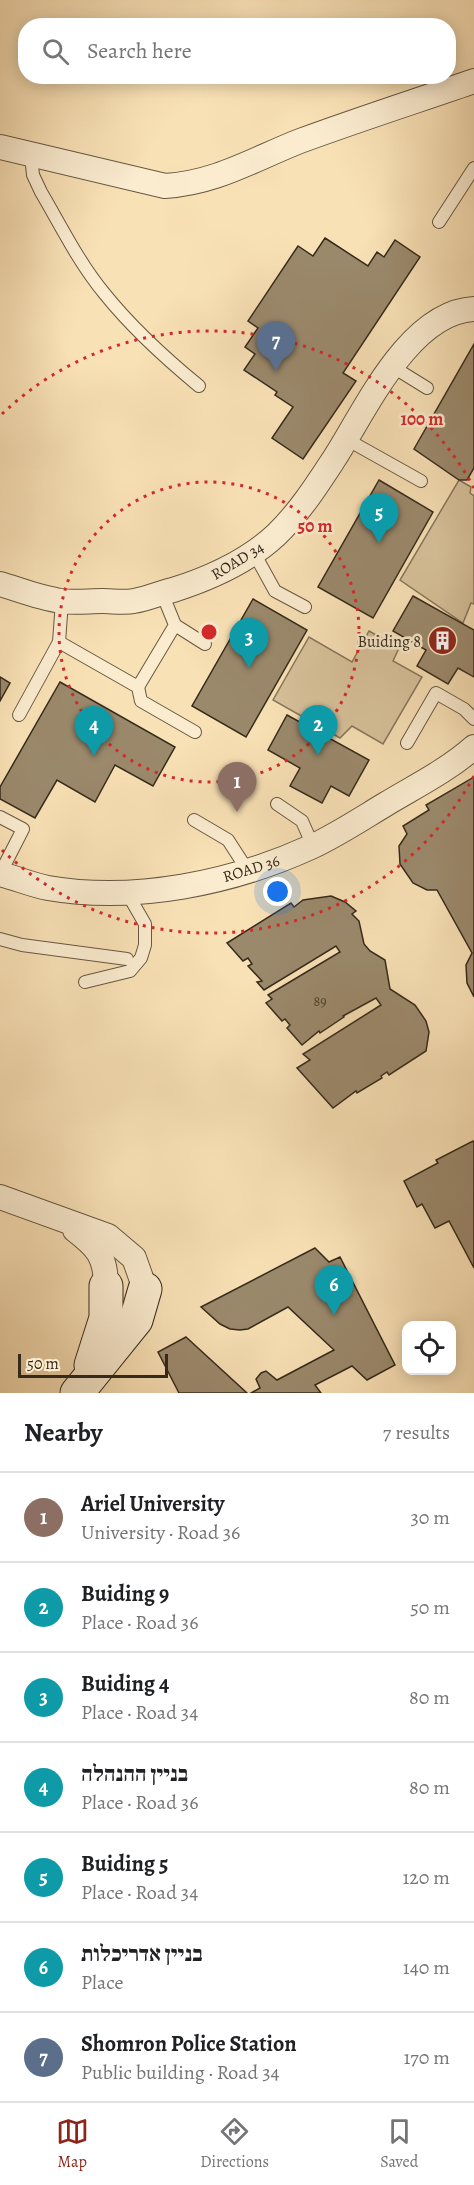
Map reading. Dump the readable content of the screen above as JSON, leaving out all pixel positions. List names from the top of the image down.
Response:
{
  "streets": {
    "street": ["ROAD 34", "ROAD 36"]
  },
  "places": {
    "building": ["Buiding 8"]
  },
  "house_numbers": ["89"],
  "scale_bar": "50 m",
  "page": {
    "search": "Search here",
    "pins": [
      "7",
      "5",
      "3",
      "2",
      "4",
      "1",
      "6"
    ],
    "scale": "50 m",
    "heading": ["Nearby", "7 results"],
    "list": [
      {
        "mark": "1",
        "name": "Ariel University",
        "note": "University · Road 36",
        "value": "30 m"
      },
      {
        "mark": "2",
        "name": "Buiding 9",
        "note": "Place · Road 36",
        "value": "50 m"
      },
      {
        "mark": "3",
        "name": "Buiding 4",
        "note": "Place · Road 34",
        "value": "80 m"
      },
      {
        "mark": "4",
        "name": "בניין ההנהלה",
        "note": "Place · Road 36",
        "value": "80 m"
      },
      {
        "mark": "5",
        "name": "Buiding 5",
        "note": "Place · Road 34",
        "value": "120 m"
      },
      {
        "mark": "6",
        "name": "בניין אדריכלות",
        "note": "Place",
        "value": "140 m"
      },
      {
        "mark": "7",
        "name": "Shomron Police Station",
        "note": "Public building · Road 34",
        "value": "170 m"
      }
    ],
    "nav": ["Map", "Directions", "Saved"]
  },
  "rings": ["100 m", "50 m"]
}
